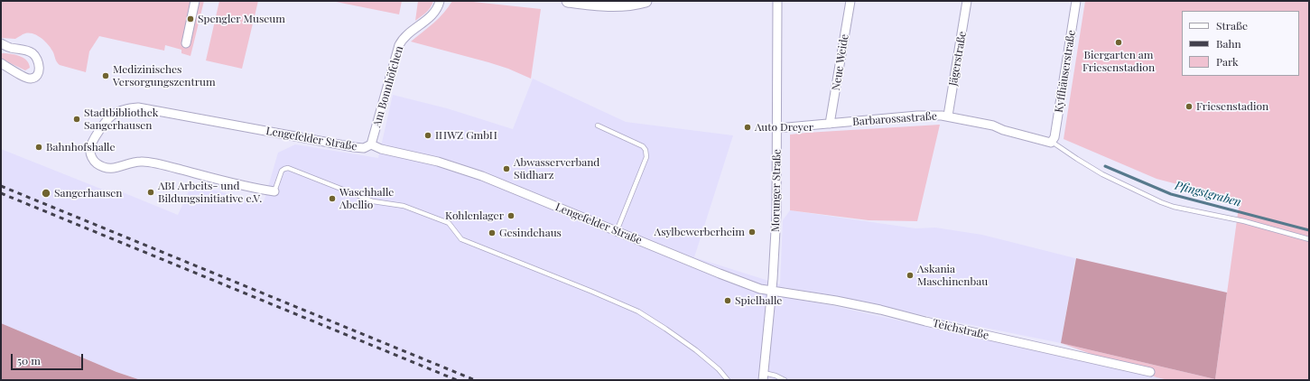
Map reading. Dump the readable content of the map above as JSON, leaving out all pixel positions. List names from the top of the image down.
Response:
{
  "streets": {
    "street": [
      "Jägerstraße",
      "Neue Weide",
      "Kyffhäuserstraße",
      "Am Bonnhöfchen",
      "Barbarossastraße",
      "Lengefelder Straße",
      "Morunger Straße",
      "Teichstraße"
    ]
  },
  "crossings": [
    ["Jägerstraße", "Barbarossastraße"],
    ["Neue Weide", "Barbarossastraße"],
    ["Kyffhäuserstraße", "Barbarossastraße"],
    ["Am Bonnhöfchen", "Lengefelder Straße"],
    ["Barbarossastraße", "Morunger Straße"],
    ["Lengefelder Straße", "Morunger Straße"],
    ["Lengefelder Straße", "Teichstraße"],
    ["Morunger Straße", "Teichstraße"]
  ],
  "water": ["Pfingstgraben"],
  "places": [
    "Spengler Museum",
    "Biergarten am Friesenstadion",
    "Medizinisches Versorgungszentrum",
    "Friesenstadion",
    "Stadtbibliothek Sangerhausen",
    "Auto Dreyer",
    "IHWZ GmbH",
    "Bahnhofshalle",
    "Abwasserverband Südharz",
    "ABI Arbeits- und Bildungsinitiative e.V.",
    "Sangerhausen",
    "Waschhalle Abellio",
    "Kohlenlager",
    "Asylbewerberheim",
    "Gesindehaus",
    "Askania Maschinenbau",
    "Spielhalle"
  ],
  "legend": ["Straße", "Bahn", "Park"],
  "scale_bar": "50 m"
}
